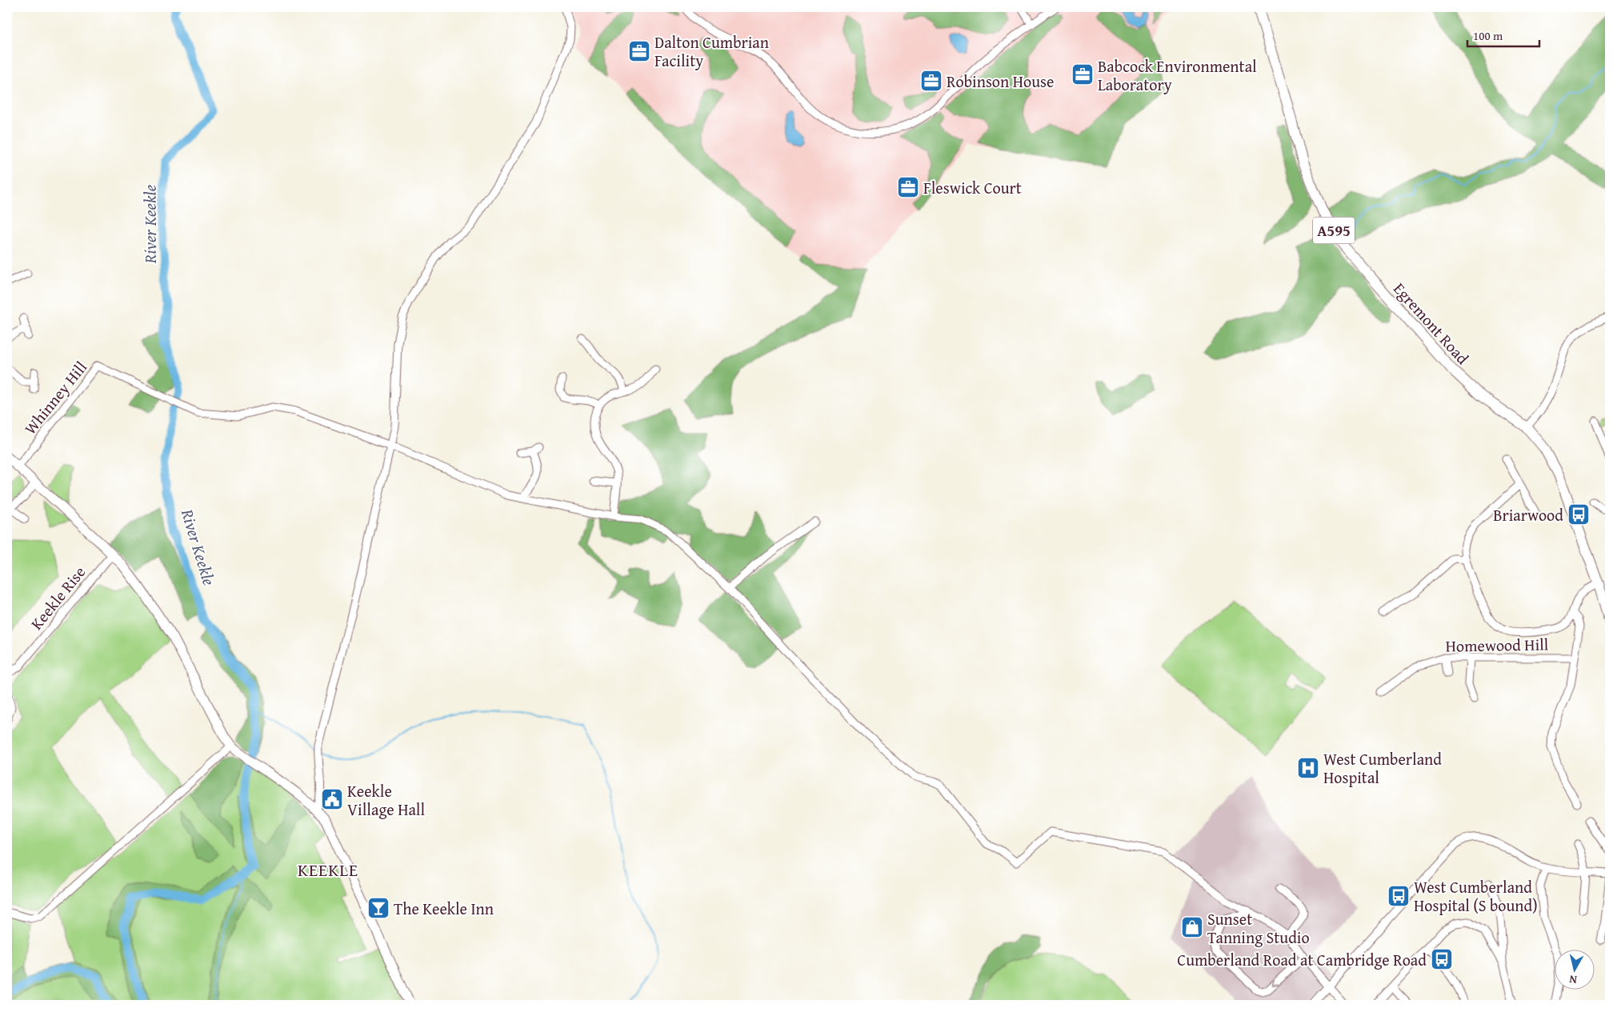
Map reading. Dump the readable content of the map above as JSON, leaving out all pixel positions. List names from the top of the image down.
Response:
{
  "streets": {
    "highway": ["A595", "Egremont Road"],
    "street": ["Whinney Hill", "Keekle Rise", "Homewood Hill"]
  },
  "districts": ["KEEKLE"],
  "water": ["River Keekle"],
  "places": {
    "office": [
      "Dalton Cumbrian Facility",
      "Babcock Environmental Laboratory",
      "Robinson House",
      "Fleswick Court"
    ],
    "bus stop": ["Briarwood", "West Cumberland Hospital (S bound)", "Cumberland Road at Cambridge Road"],
    "hospital": ["West Cumberland Hospital"],
    "public building": ["Keekle Village Hall"],
    "bar": ["The Keekle Inn"],
    "shop": ["Sunset Tanning Studio"]
  },
  "scale_bar": "100 m",
  "north": "bottom"
}
